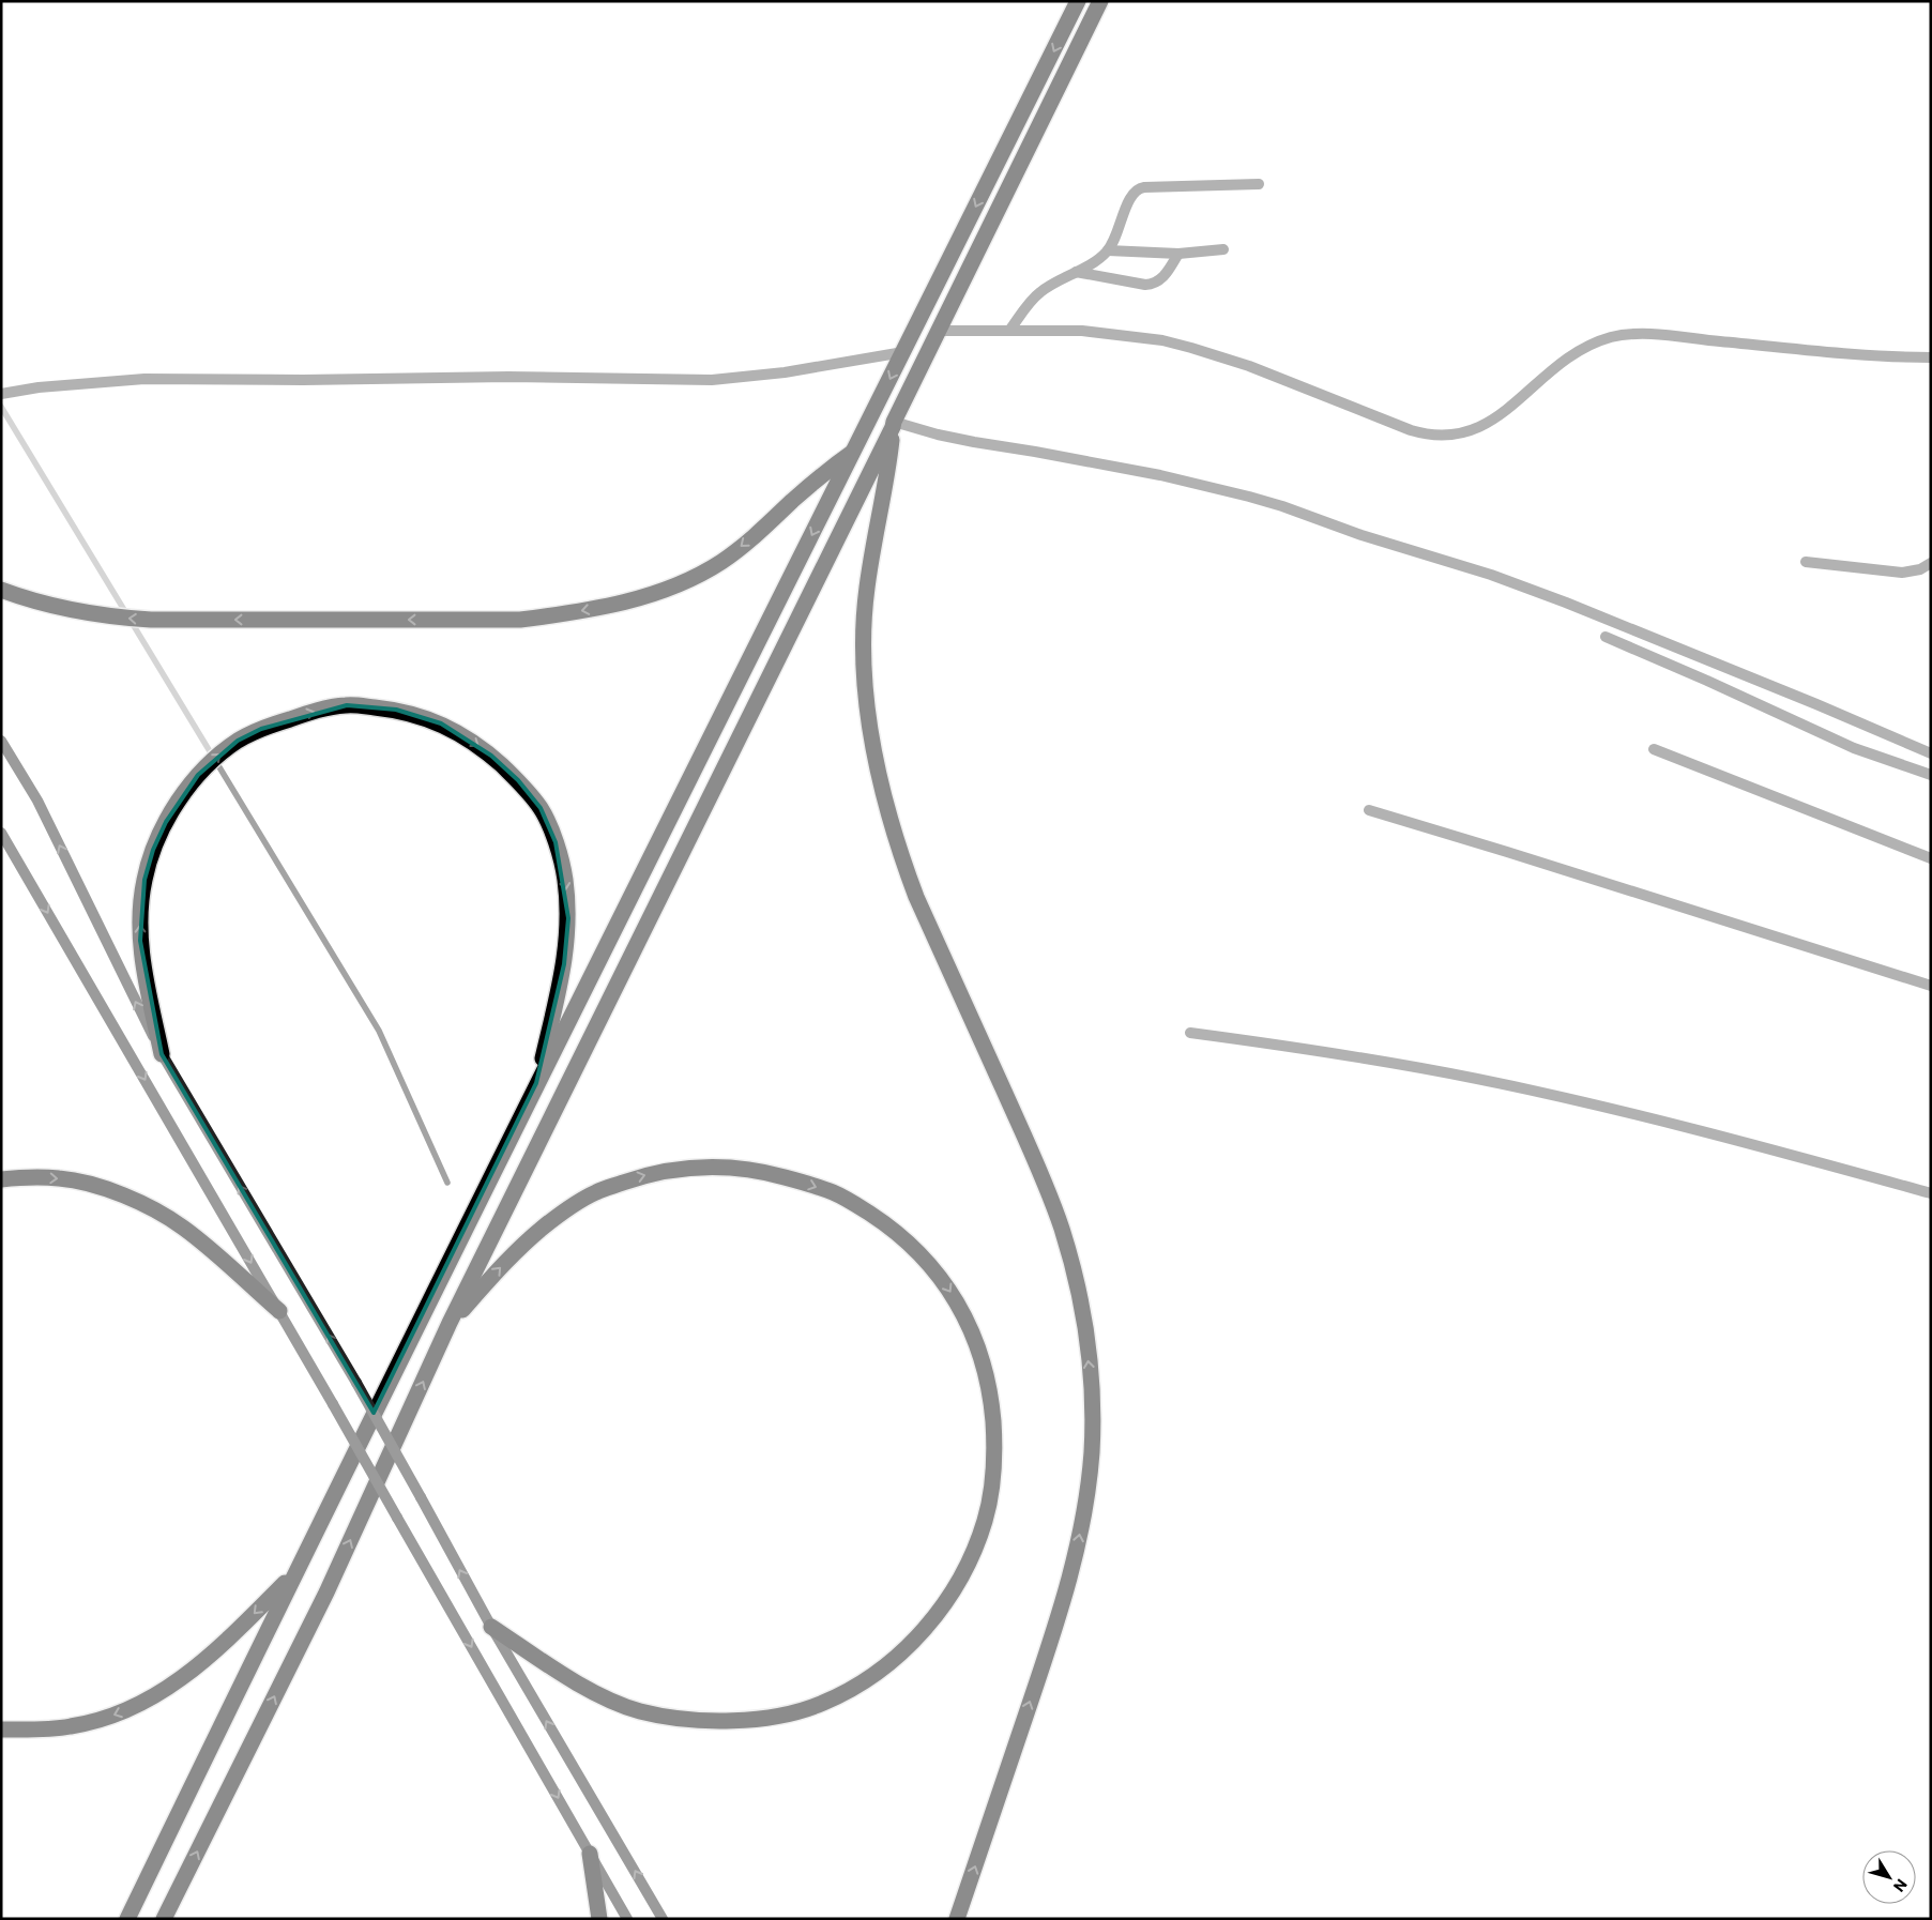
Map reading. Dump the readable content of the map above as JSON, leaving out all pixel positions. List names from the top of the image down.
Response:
{
  "north": "bottom right"
}
